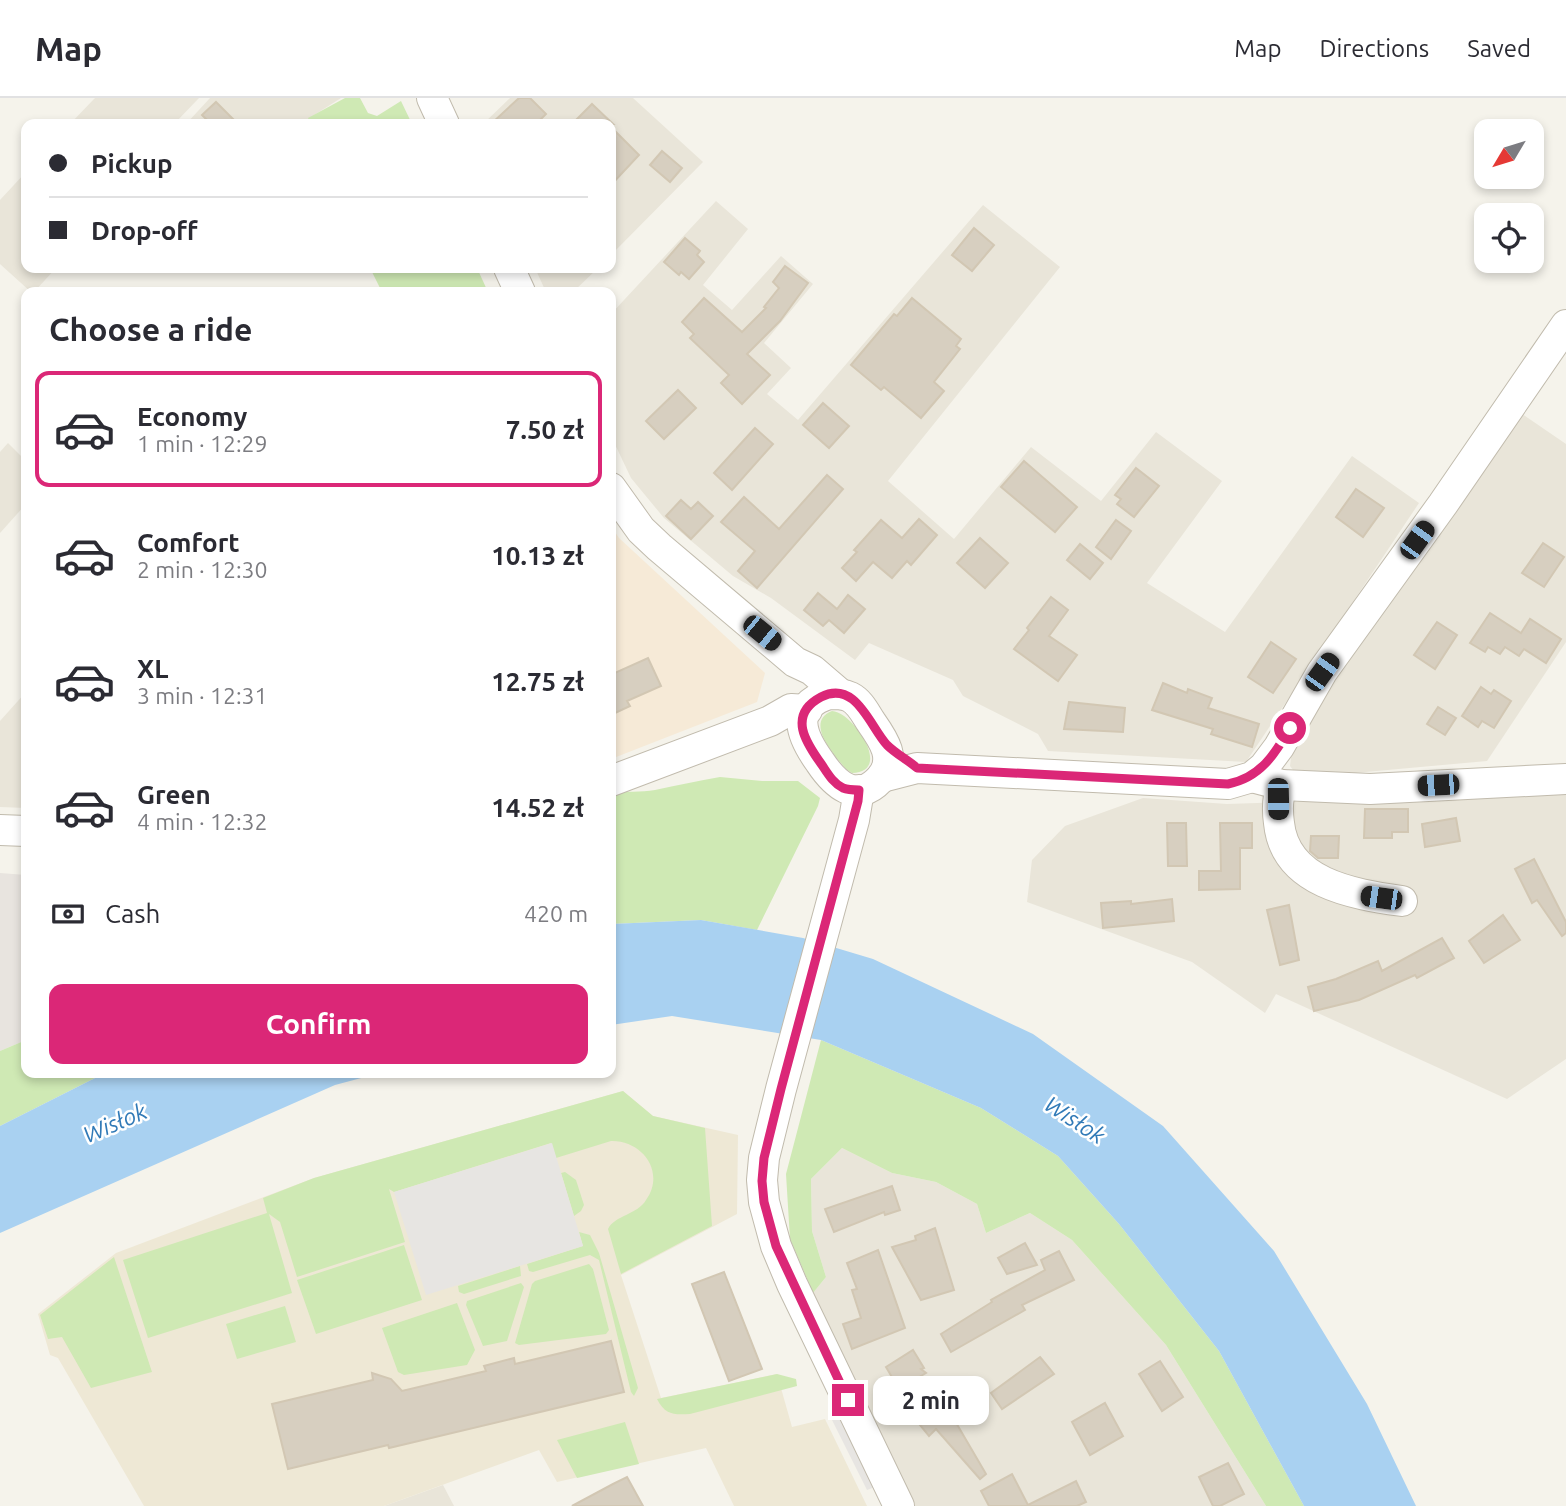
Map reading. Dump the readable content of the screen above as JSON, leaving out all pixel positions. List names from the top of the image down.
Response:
{
  "water": ["Wisłok"],
  "north": "bottom left",
  "page": {
    "header": "Map",
    "nav": ["Map", "Directions", "Saved"],
    "banner": ["Pickup", "Drop-off"],
    "heading": "Choose a ride",
    "list": [
      {
        "name": "Economy",
        "note": "1 min · 12:29",
        "value": "7.50 zł"
      },
      {
        "name": "Comfort",
        "note": "2 min · 12:30",
        "value": "10.13 zł"
      },
      {
        "name": "XL",
        "note": "3 min · 12:31",
        "value": "12.75 zł"
      },
      {
        "name": "Green",
        "note": "4 min · 12:32",
        "value": "14.52 zł"
      }
    ],
    "pay": ["Cash", "420 m"],
    "buttons": "Confirm",
    "bubble": "2 min"
  }
}
